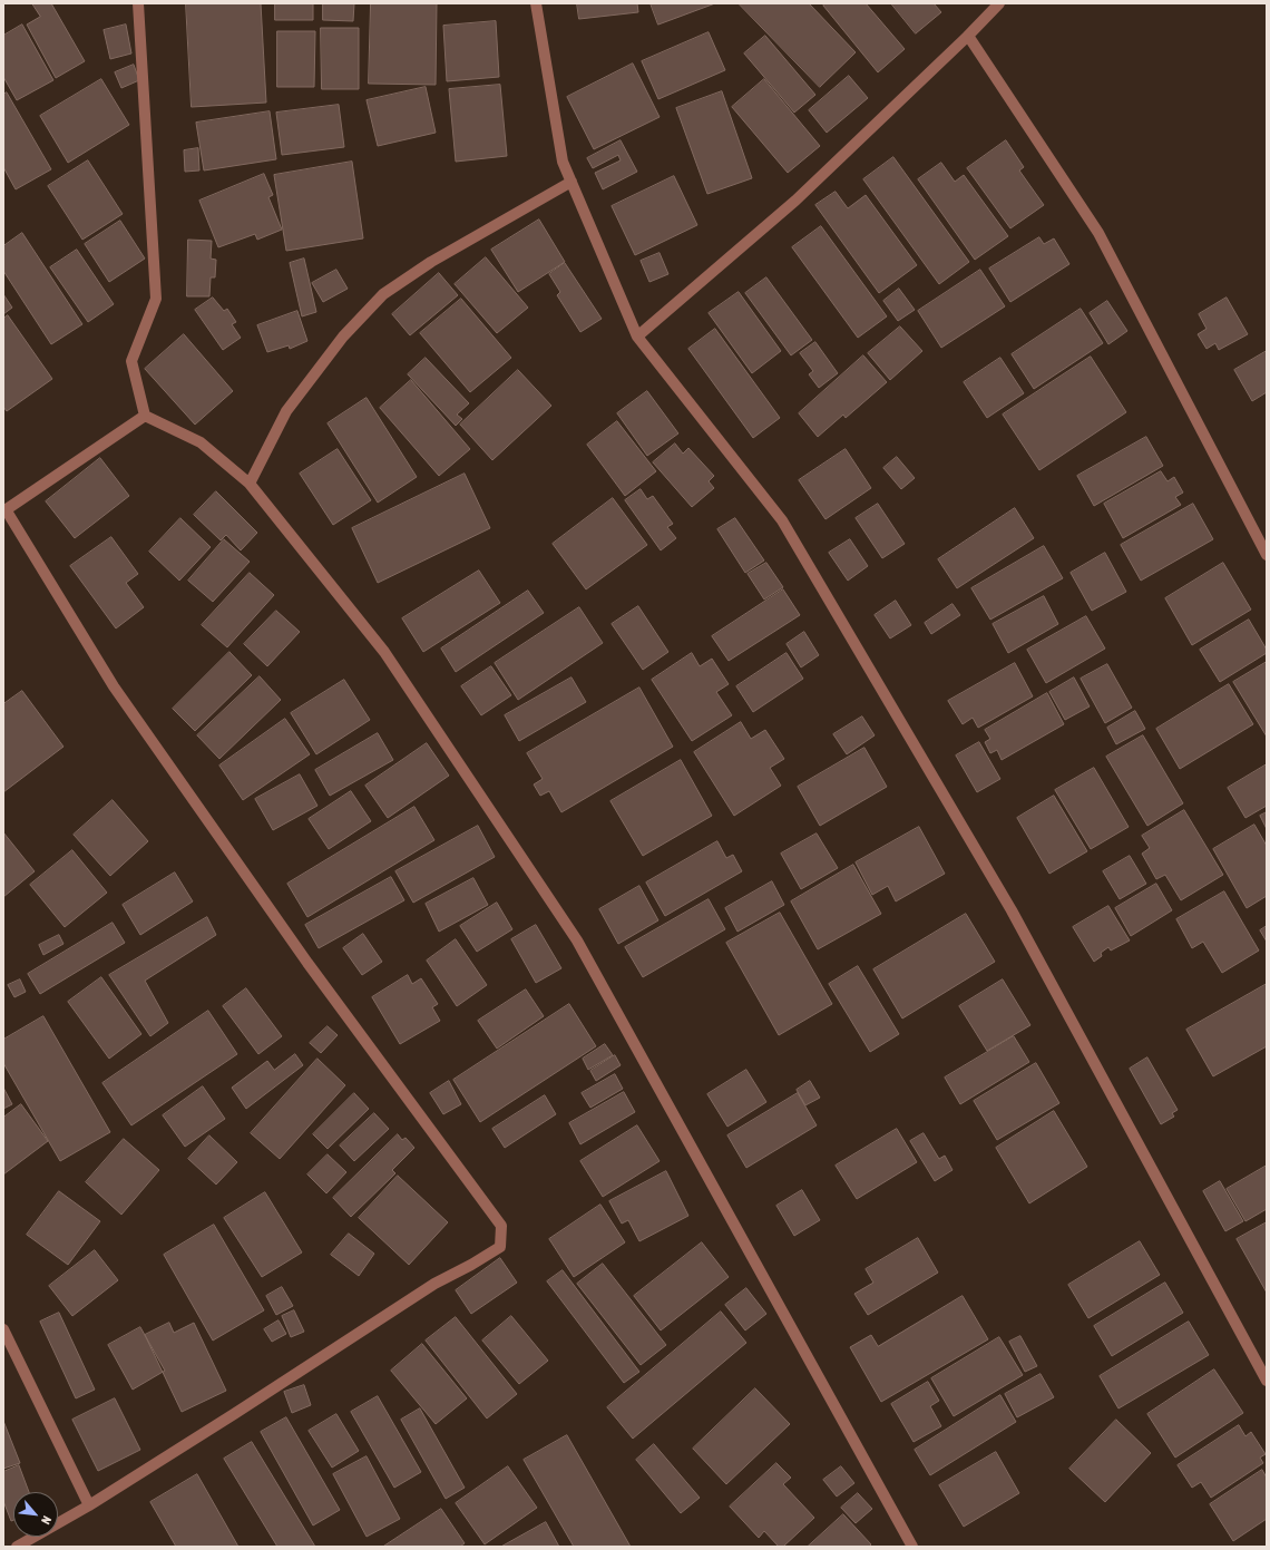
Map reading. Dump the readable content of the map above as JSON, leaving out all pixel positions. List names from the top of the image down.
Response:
{
  "north": "bottom right"
}
